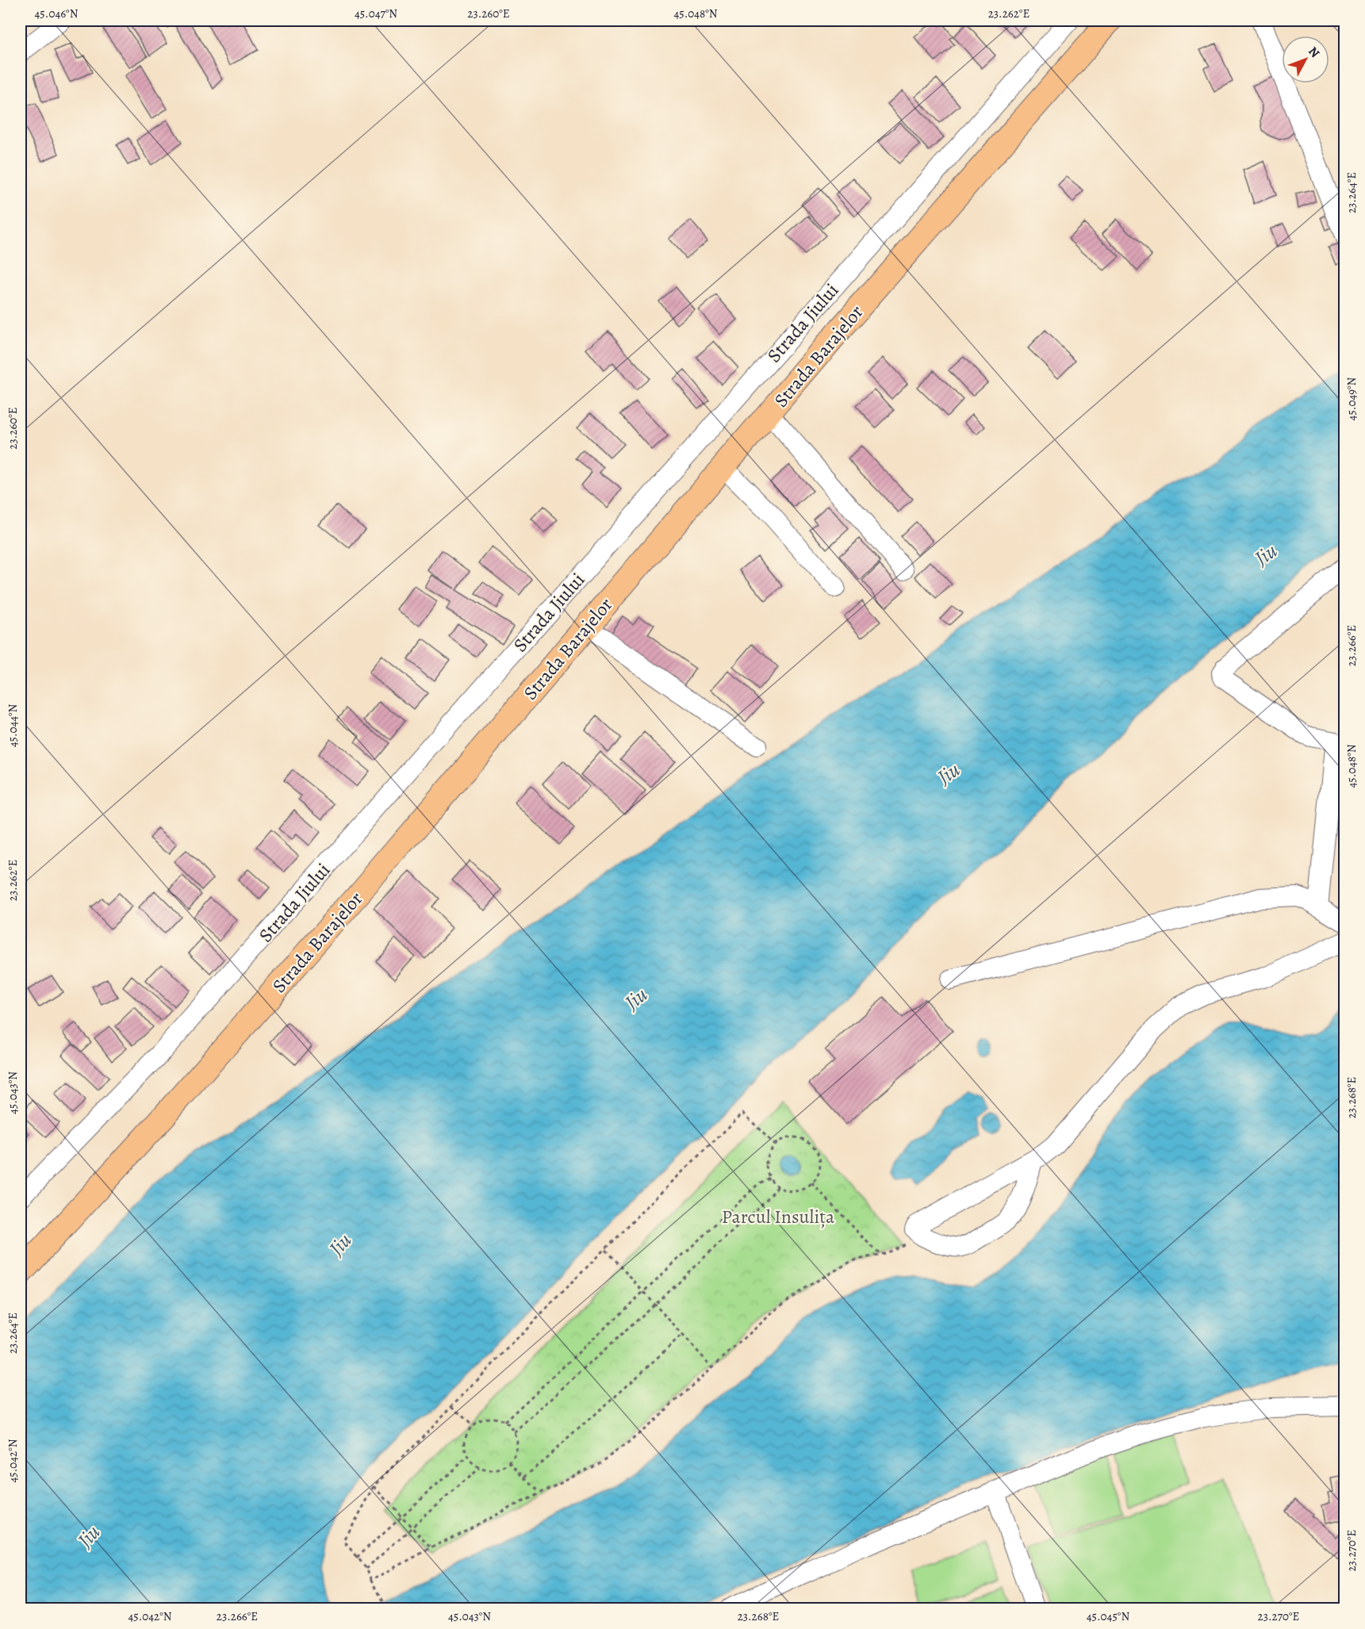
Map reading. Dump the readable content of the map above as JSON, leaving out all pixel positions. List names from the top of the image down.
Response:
{
  "streets": {
    "main road": ["Strada Barajelor"],
    "street": ["Strada Jiului"]
  },
  "water": ["Jiu"],
  "parks": ["Parcul Insulița"],
  "north": "top right",
  "coordinates": [
    "45.046°N",
    "45.047°N",
    "23.260°E",
    "45.048°N",
    "23.262°E",
    "23.264°E",
    "45.049°N",
    "23.266°E",
    "45.044°N",
    "45.043°N",
    "23.268°E",
    "45.042°N",
    "23.270°E",
    "45.045°N"
  ]
}
